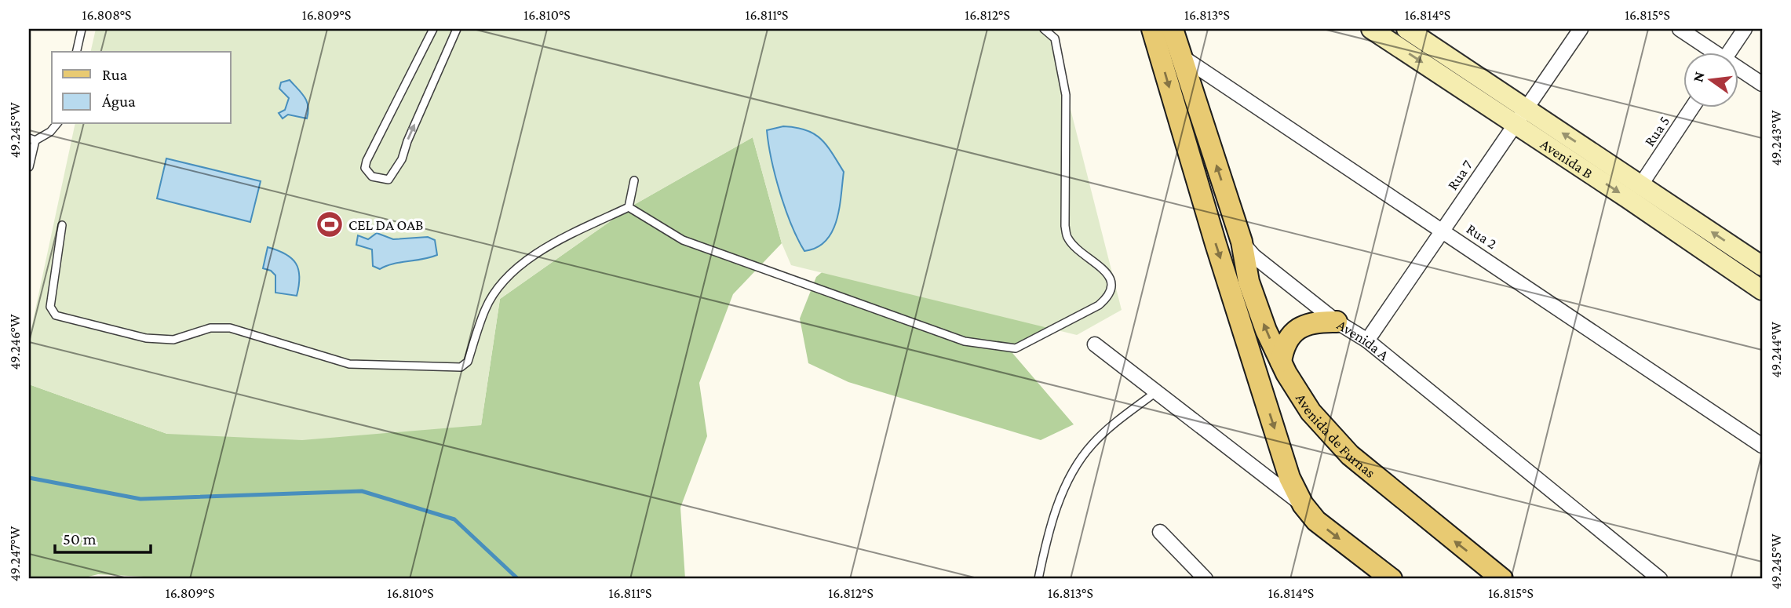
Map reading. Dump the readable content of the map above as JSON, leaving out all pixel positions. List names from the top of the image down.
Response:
{
  "streets": {
    "main road": ["Avenida A", "Avenida de Furnas"],
    "street": [
      "Rua 5",
      "Avenida B",
      "Rua 7",
      "Rua 2"
    ]
  },
  "crossings": [
    ["Rua 5", "Avenida B"],
    ["Avenida B", "Rua 7"],
    ["Rua 7", "Rua 2"],
    ["Rua 7", "Avenida A"],
    ["Rua 2", "Avenida A"],
    ["Avenida A", "Avenida de Furnas"]
  ],
  "places": {
    "sports": ["CEL DA OAB"]
  },
  "legend": ["Rua", "Água"],
  "scale_bar": "50 m",
  "north": "left",
  "coordinates": [
    "16.808°S",
    "16.809°S",
    "16.810°S",
    "16.811°S",
    "16.812°S",
    "16.813°S",
    "16.814°S",
    "16.815°S",
    "49.245°W",
    "49.243°W",
    "49.246°W",
    "49.244°W",
    "49.247°W"
  ]
}
